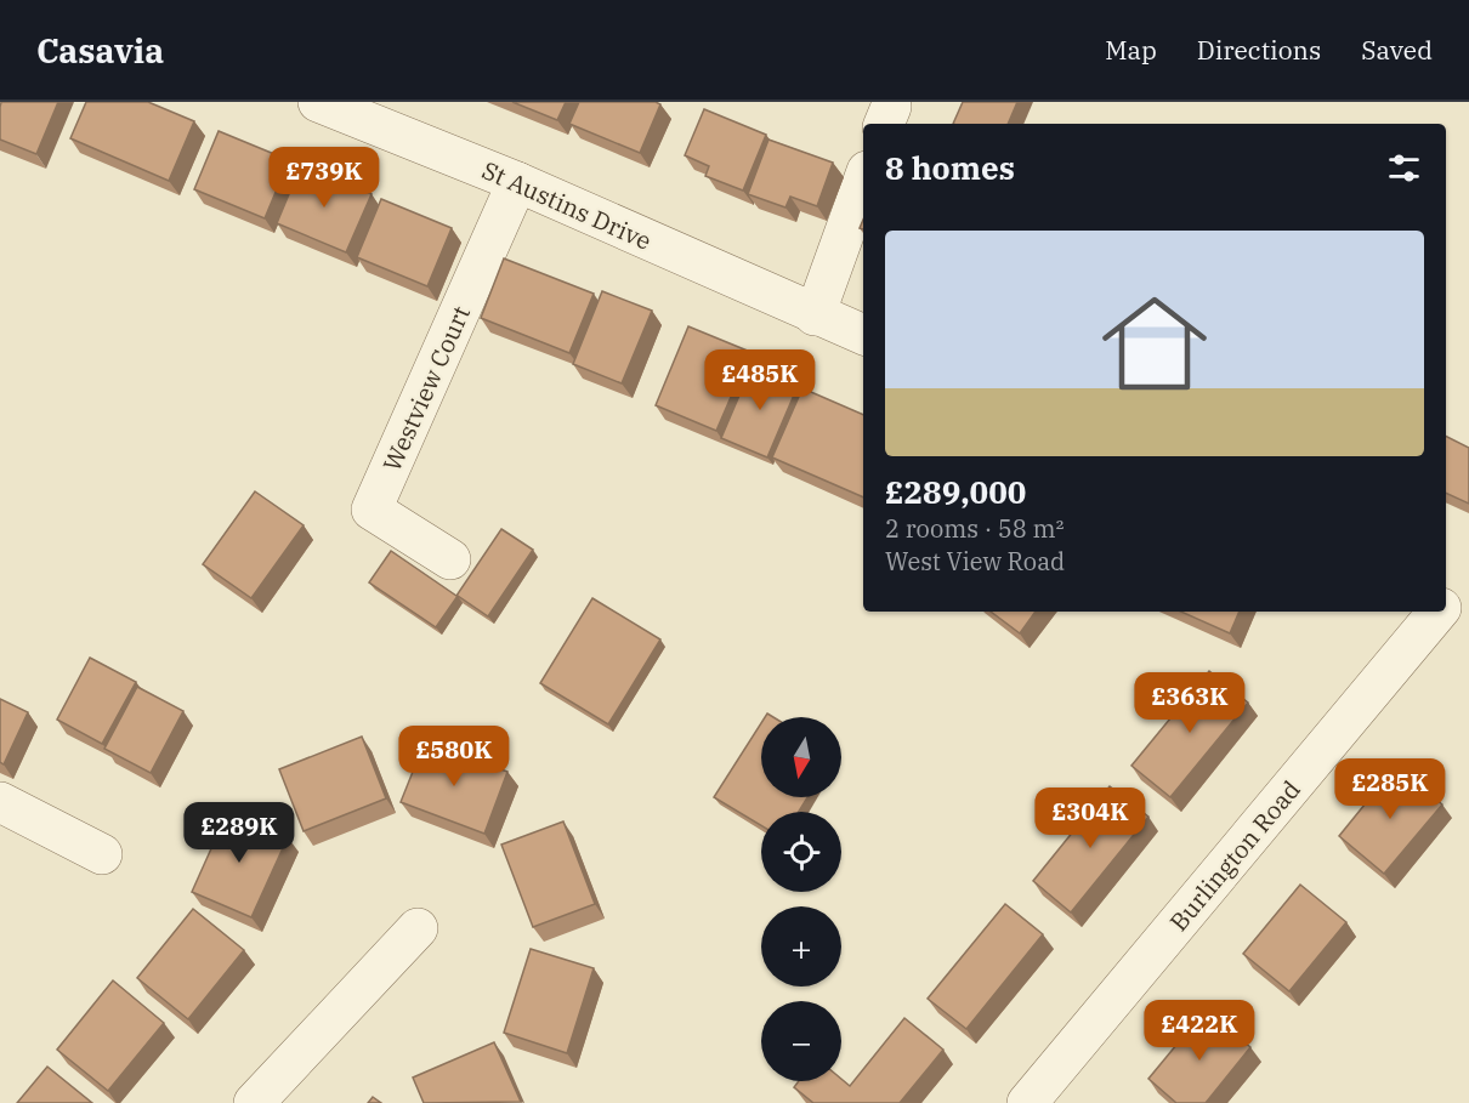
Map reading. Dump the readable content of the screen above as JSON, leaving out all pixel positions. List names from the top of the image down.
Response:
{
  "streets": {
    "street": ["St Austins Drive", "Westview Court", "Burlington Road"]
  },
  "crossings": [
    ["St Austins Drive", "Westview Court"]
  ],
  "north": "bottom",
  "page": {
    "header": "Casavia",
    "nav": ["Map", "Directions", "Saved"],
    "heading": "8 homes",
    "price": [
      "£739K",
      "£485K",
      "£363K",
      "£580K",
      "£285K",
      "£304K",
      "£289K",
      "£422K"
    ],
    "list": [
      {
        "name": "£289,000",
        "note": "2 rooms · 58 m² · West View Road"
      }
    ],
    "map_buttons": ["+", "−"]
  }
}
